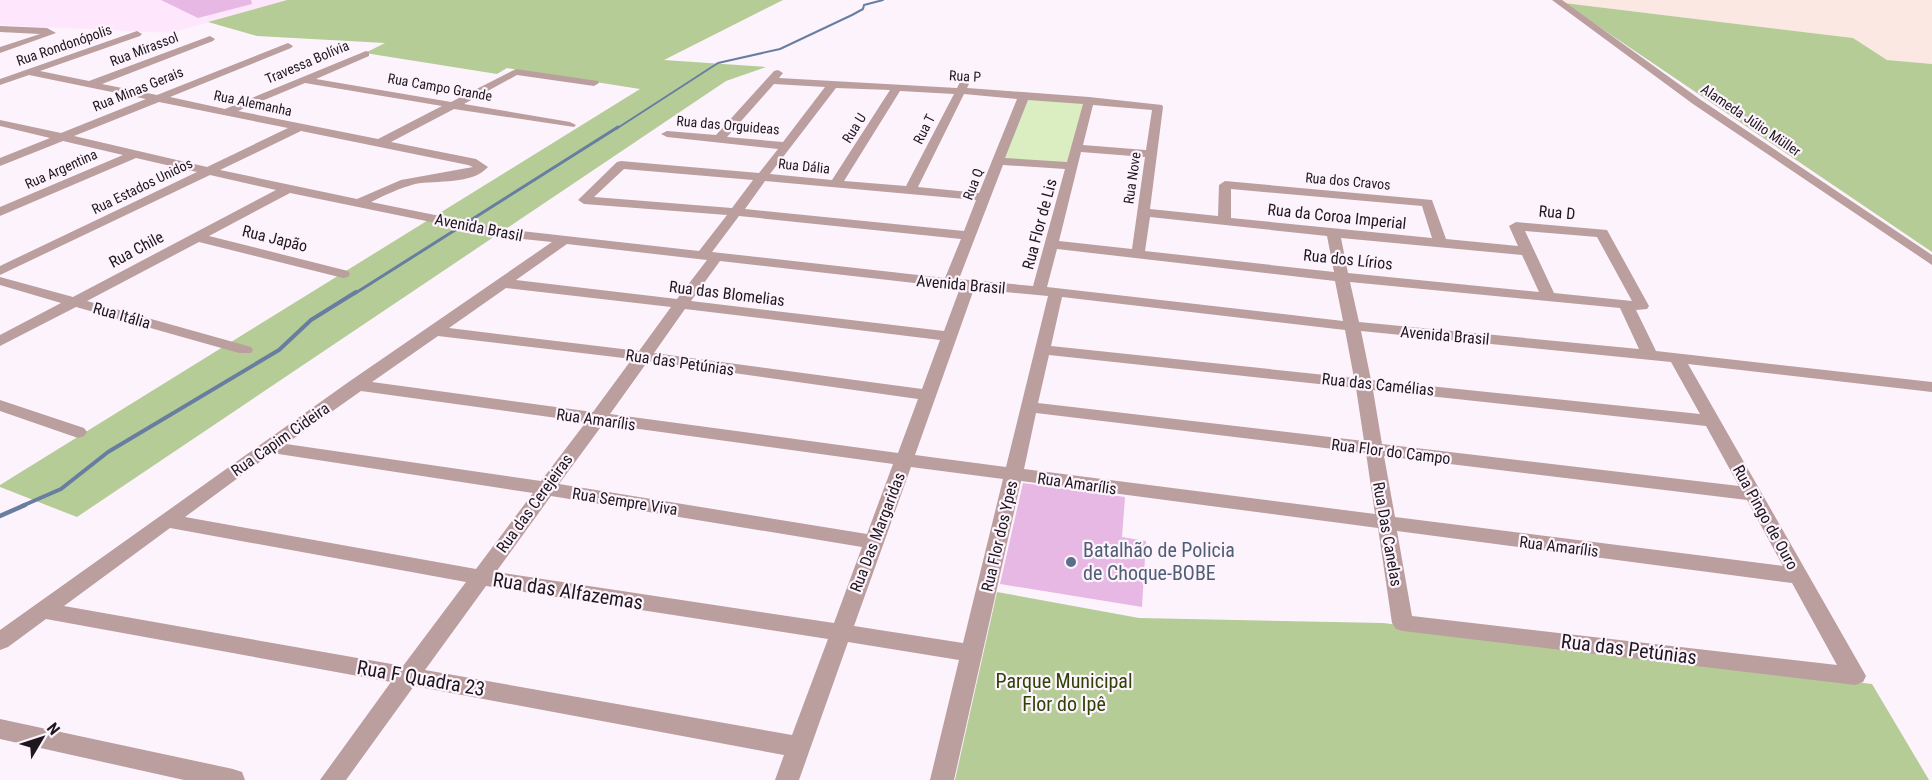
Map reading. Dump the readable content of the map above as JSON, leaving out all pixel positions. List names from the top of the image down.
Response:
{
  "streets": {
    "street": [
      "Rua Rondonópolis",
      "Rua Mirassol",
      "Travessa Bolívia",
      "Rua P",
      "Rua Campo Grande",
      "Rua Minas Gerais",
      "Rua Alemanha",
      "Alameda Júlio Müller",
      "Rua das Orguideas",
      "Rua U",
      "Rua T",
      "Rua Dália",
      "Rua Argentina",
      "Rua Nove",
      "Rua dos Cravos",
      "Rua Q",
      "Rua Estados Unidos",
      "Rua D",
      "Rua da Coroa Imperial",
      "Rua Flor de Lis",
      "Avenida Brasil",
      "Rua Japão",
      "Rua Chile",
      "Rua dos Lírios",
      "Rua das Blomelias",
      "Rua Itália",
      "Rua das Petúnias",
      "Rua das Camélias",
      "Rua Amarílis",
      "Rua Capim Cideira",
      "Rua Flor do Campo",
      "Rua Sempre Viva",
      "Rua das Cerejeiras",
      "Rua Pingo de Ouro",
      "Rua Das Margaridas",
      "Rua Das Canelas",
      "Rua Flor dos Ypes",
      "Rua das Alfazemas",
      "Rua F Quadra 23"
    ]
  },
  "crossings": [
    ["Rua Rondonópolis", "Rua Alemanha"],
    ["Rua Mirassol", "Rua Alemanha"],
    ["Travessa Bolívia", "Rua Campo Grande"],
    ["Travessa Bolívia", "Rua Alemanha"],
    ["Rua P", "Rua U"],
    ["Rua P", "Rua T"],
    ["Rua P", "Rua Nove"],
    ["Rua P", "Rua Q"],
    ["Rua P", "Rua Flor de Lis"],
    ["Rua P", "Rua das Cerejeiras"],
    ["Rua Minas Gerais", "Rua Alemanha"],
    ["Rua Minas Gerais", "Avenida Brasil"],
    ["Rua Alemanha", "Rua Estados Unidos"],
    ["Rua Alemanha", "Avenida Brasil"],
    ["Rua das Orguideas", "Rua das Cerejeiras"],
    ["Rua U", "Rua Dália"],
    ["Rua T", "Rua Dália"],
    ["Rua Dália", "Rua Q"],
    ["Rua Dália", "Rua das Cerejeiras"],
    ["Rua Argentina", "Avenida Brasil"],
    ["Rua Nove", "Rua da Coroa Imperial"],
    ["Rua Nove", "Rua dos Lírios"],
    ["Rua dos Cravos", "Rua da Coroa Imperial"],
    ["Rua Q", "Avenida Brasil"],
    ["Rua Q", "Rua Das Margaridas"],
    ["Rua Estados Unidos", "Avenida Brasil"],
    ["Rua D", "Rua da Coroa Imperial"],
    ["Rua D", "Rua dos Lírios"],
    ["Rua da Coroa Imperial", "Rua Das Canelas"],
    ["Rua Flor de Lis", "Avenida Brasil"],
    ["Rua Flor de Lis", "Rua dos Lírios"],
    ["Rua Flor de Lis", "Rua Flor dos Ypes"],
    ["Avenida Brasil", "Rua Chile"],
    ["Avenida Brasil", "Rua Capim Cideira"],
    ["Avenida Brasil", "Rua das Cerejeiras"],
    ["Avenida Brasil", "Rua Pingo de Ouro"],
    ["Avenida Brasil", "Rua Das Margaridas"],
    ["Avenida Brasil", "Rua Das Canelas"],
    ["Avenida Brasil", "Rua Flor dos Ypes"],
    ["Rua Japão", "Rua Chile"],
    ["Rua Chile", "Rua Itália"],
    ["Rua dos Lírios", "Rua Das Canelas"],
    ["Rua das Blomelias", "Rua Capim Cideira"],
    ["Rua das Blomelias", "Rua das Cerejeiras"],
    ["Rua das Blomelias", "Rua Das Margaridas"],
    ["Rua das Petúnias", "Rua Capim Cideira"],
    ["Rua das Petúnias", "Rua das Cerejeiras"],
    ["Rua das Petúnias", "Rua Pingo de Ouro"],
    ["Rua das Petúnias", "Rua Das Margaridas"],
    ["Rua das Petúnias", "Rua Das Canelas"],
    ["Rua das Camélias", "Rua Pingo de Ouro"],
    ["Rua das Camélias", "Rua Das Canelas"],
    ["Rua das Camélias", "Rua Flor dos Ypes"],
    ["Rua Amarílis", "Rua Capim Cideira"],
    ["Rua Amarílis", "Rua das Cerejeiras"],
    ["Rua Amarílis", "Rua Pingo de Ouro"],
    ["Rua Amarílis", "Rua Das Margaridas"],
    ["Rua Amarílis", "Rua Das Canelas"],
    ["Rua Amarílis", "Rua Flor dos Ypes"],
    ["Rua Capim Cideira", "Rua Sempre Viva"],
    ["Rua Capim Cideira", "Rua das Alfazemas"],
    ["Rua Capim Cideira", "Rua F Quadra 23"],
    ["Rua Flor do Campo", "Rua Pingo de Ouro"],
    ["Rua Flor do Campo", "Rua Das Canelas"],
    ["Rua Flor do Campo", "Rua Flor dos Ypes"],
    ["Rua Sempre Viva", "Rua das Cerejeiras"],
    ["Rua Sempre Viva", "Rua Das Margaridas"],
    ["Rua das Cerejeiras", "Rua das Alfazemas"],
    ["Rua das Cerejeiras", "Rua F Quadra 23"],
    ["Rua Das Margaridas", "Rua das Alfazemas"],
    ["Rua Das Margaridas", "Rua F Quadra 23"],
    ["Rua Flor dos Ypes", "Rua das Alfazemas"]
  ],
  "parks": ["Parque Municipal Flor do Ipê"],
  "places": ["Batalhão de Policia de Choque-BOBE"],
  "north": "top right"
}
